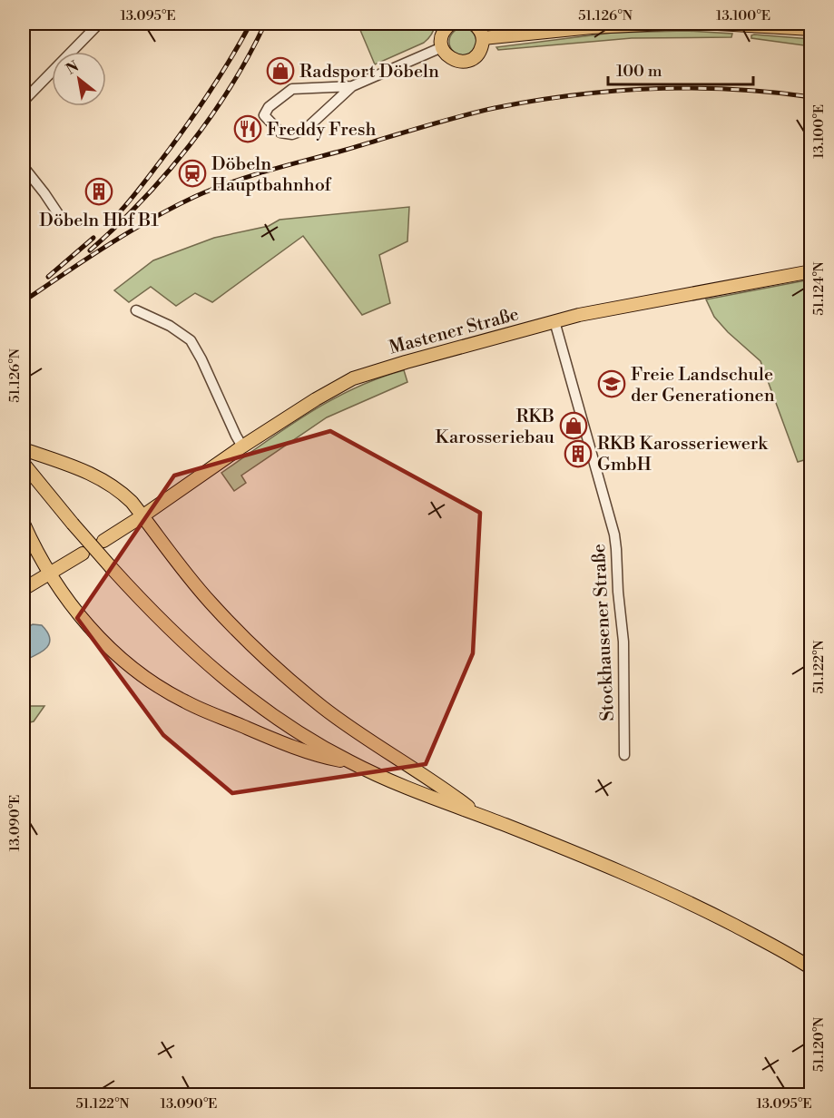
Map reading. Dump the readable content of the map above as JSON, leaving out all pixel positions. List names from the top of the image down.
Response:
{
  "streets": {
    "main road": ["Mastener Straße"],
    "street": ["Stockhausener Straße"]
  },
  "crossings": [
    ["Mastener Straße", "Stockhausener Straße"]
  ],
  "places": {
    "shop": ["Radsport Döbeln", "RKB Karosseriebau"],
    "restaurant": ["Freddy Fresh"],
    "station": ["Döbeln Hauptbahnhof"],
    "building": ["Döbeln Hbf B1", "RKB Karosseriewerk GmbH"],
    "school or university": ["Freie Landschule der Generationen"]
  },
  "scale_bar": "100 m",
  "north": "top left",
  "coordinates": [
    "13.095°E",
    "51.126°N",
    "13.100°E",
    "51.124°N",
    "51.122°N",
    "13.090°E",
    "51.120°N"
  ]
}
